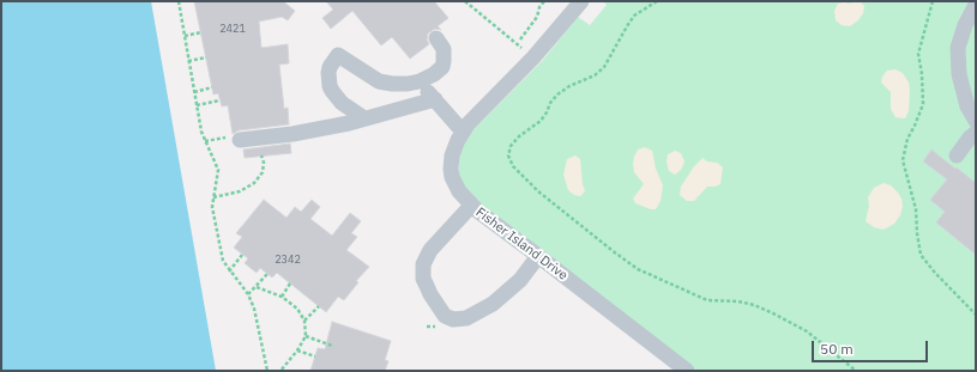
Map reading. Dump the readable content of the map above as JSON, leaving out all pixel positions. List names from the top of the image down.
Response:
{
  "streets": {
    "street": ["Fisher Island Drive"]
  },
  "house_numbers": ["2421", "2342"],
  "scale_bar": "50 m"
}
